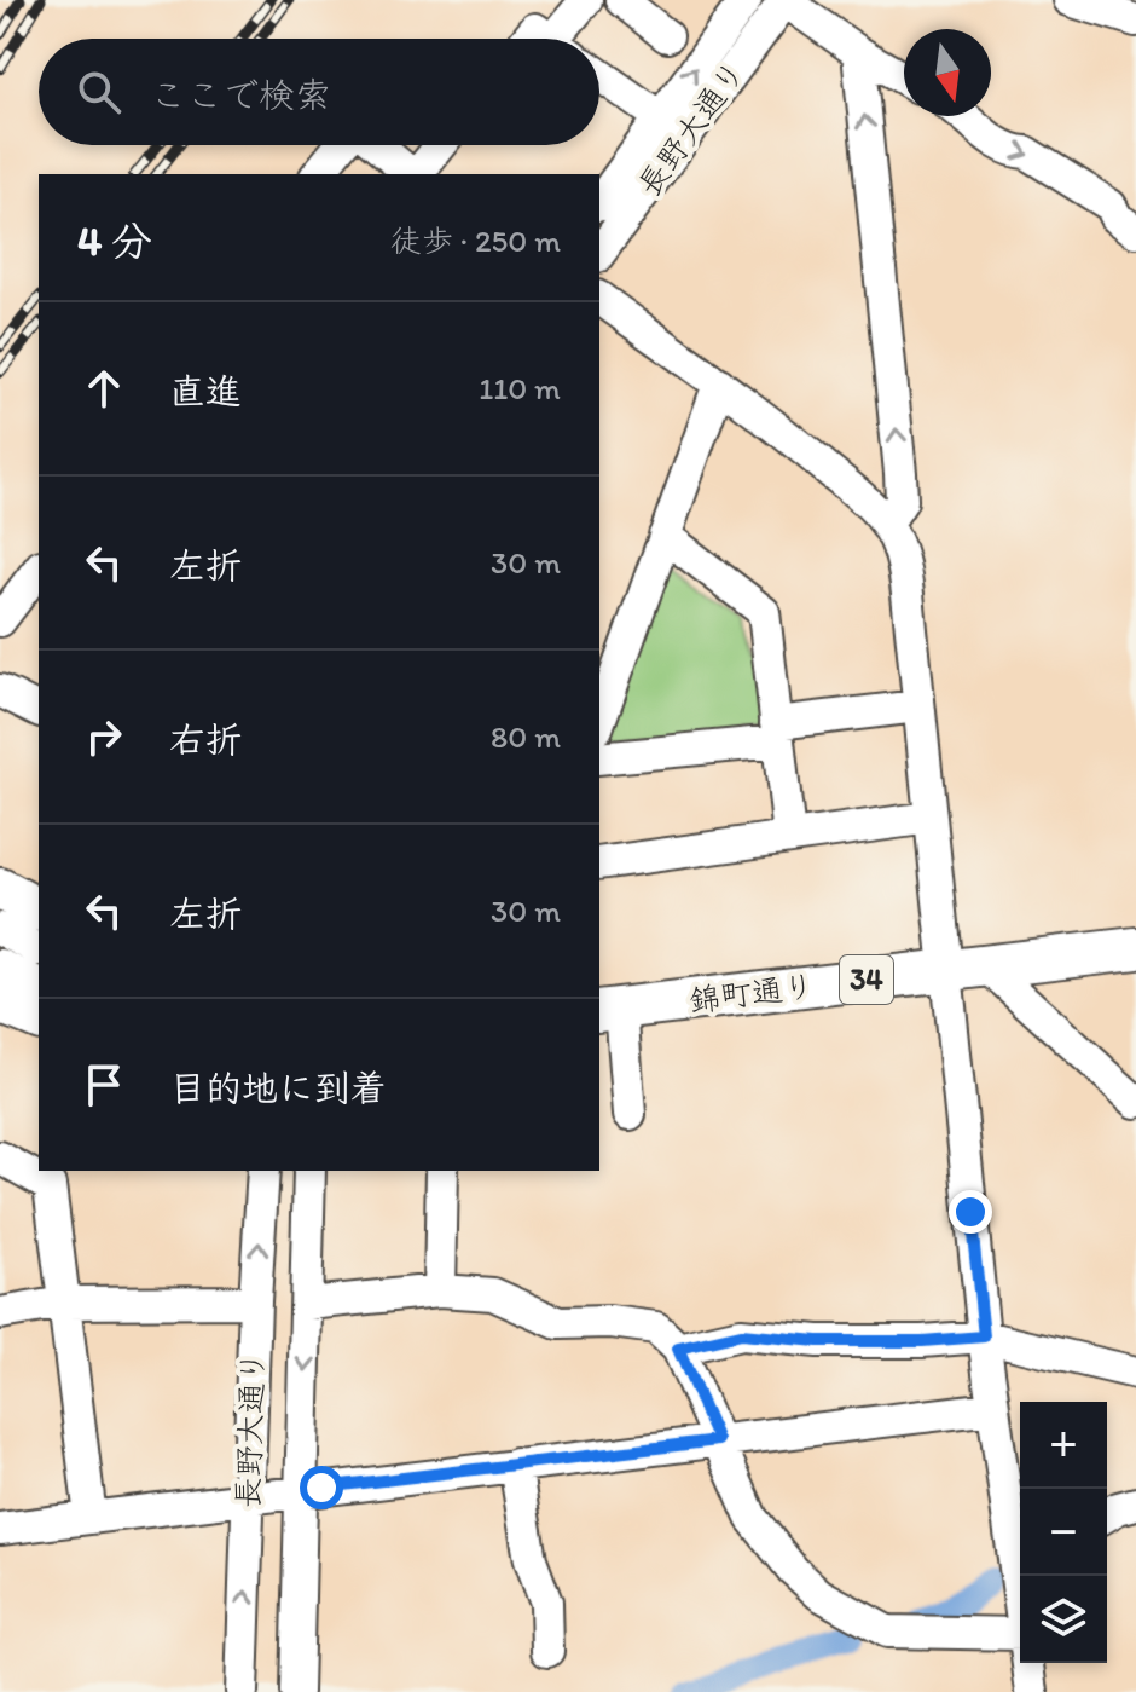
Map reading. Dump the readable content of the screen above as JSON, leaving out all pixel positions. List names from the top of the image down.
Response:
{
  "streets": {
    "main road": ["34", "錦町通り"],
    "street": ["長野大通り"]
  },
  "north": "bottom",
  "page": {
    "search": "ここで検索",
    "heading": ["4 分", "徒歩 · 250 m"],
    "list": [
      ["直進", "110 m"],
      ["左折", "30 m"],
      ["右折", "80 m"],
      ["左折", "30 m"],
      "目的地に到着"
    ],
    "map_buttons": ["+", "−"]
  }
}
